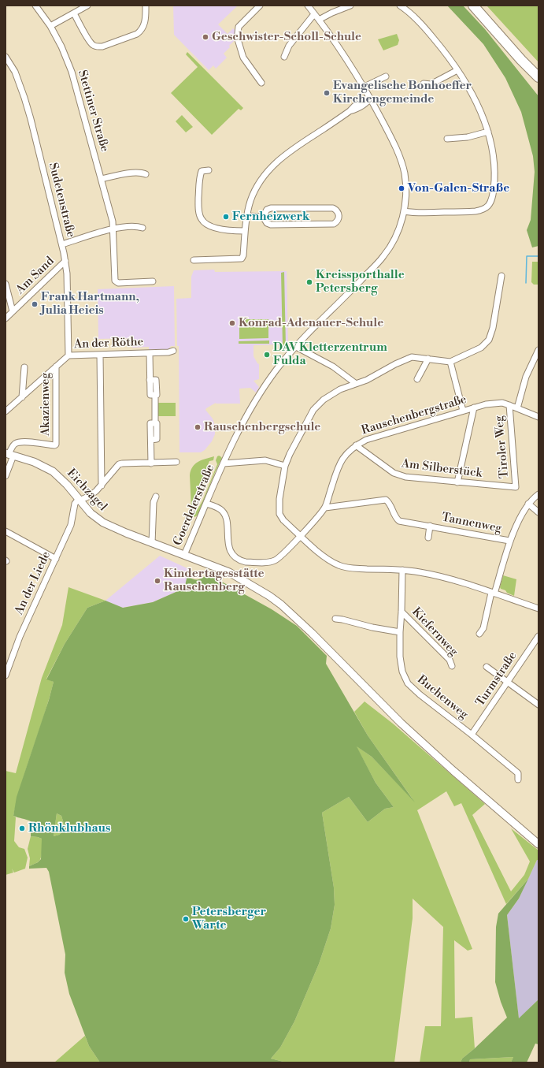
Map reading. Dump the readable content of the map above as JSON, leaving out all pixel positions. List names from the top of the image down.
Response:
{
  "streets": {
    "main road": ["Eichzagel"],
    "street": [
      "Stettiner Straße",
      "Sudetenstraße",
      "Am Sand",
      "An der Röthe",
      "Akazienweg",
      "Rauschenbergstraße",
      "Tiroler Weg",
      "Am Silberstück",
      "Goerdelerstraße",
      "Tannenweg",
      "An der Liede",
      "Kiefernweg",
      "Turmstraße",
      "Buchenweg"
    ]
  },
  "crossings": [
    ["Sudetenstraße", "Am Sand"],
    ["Sudetenstraße", "An der Röthe"],
    ["An der Röthe", "Akazienweg"],
    ["Akazienweg", "Eichzagel"],
    ["Rauschenbergstraße", "Tiroler Weg"],
    ["Rauschenbergstraße", "Am Silberstück"],
    ["Rauschenbergstraße", "Goerdelerstraße"],
    ["Rauschenbergstraße", "Tannenweg"],
    ["Tiroler Weg", "Am Silberstück"],
    ["Eichzagel", "Goerdelerstraße"],
    ["Eichzagel", "An der Liede"],
    ["Kiefernweg", "Buchenweg"],
    ["Turmstraße", "Buchenweg"]
  ],
  "places": [
    "Geschwister-Scholl-Schule",
    "Evangelische Bonhoeffer Kirchengemeinde",
    "Von-Galen-Straße",
    "Fernheizwerk",
    "Kreissporthalle Petersberg",
    "Frank Hartmann, Julia Heieis",
    "Konrad-Adenauer-Schule",
    "DAV Kletterzentrum Fulda",
    "Rauschenbergschule",
    "Kindertagesstätte Rauschenberg",
    "Rhönklubhaus",
    "Petersberger Warte"
  ]
}
